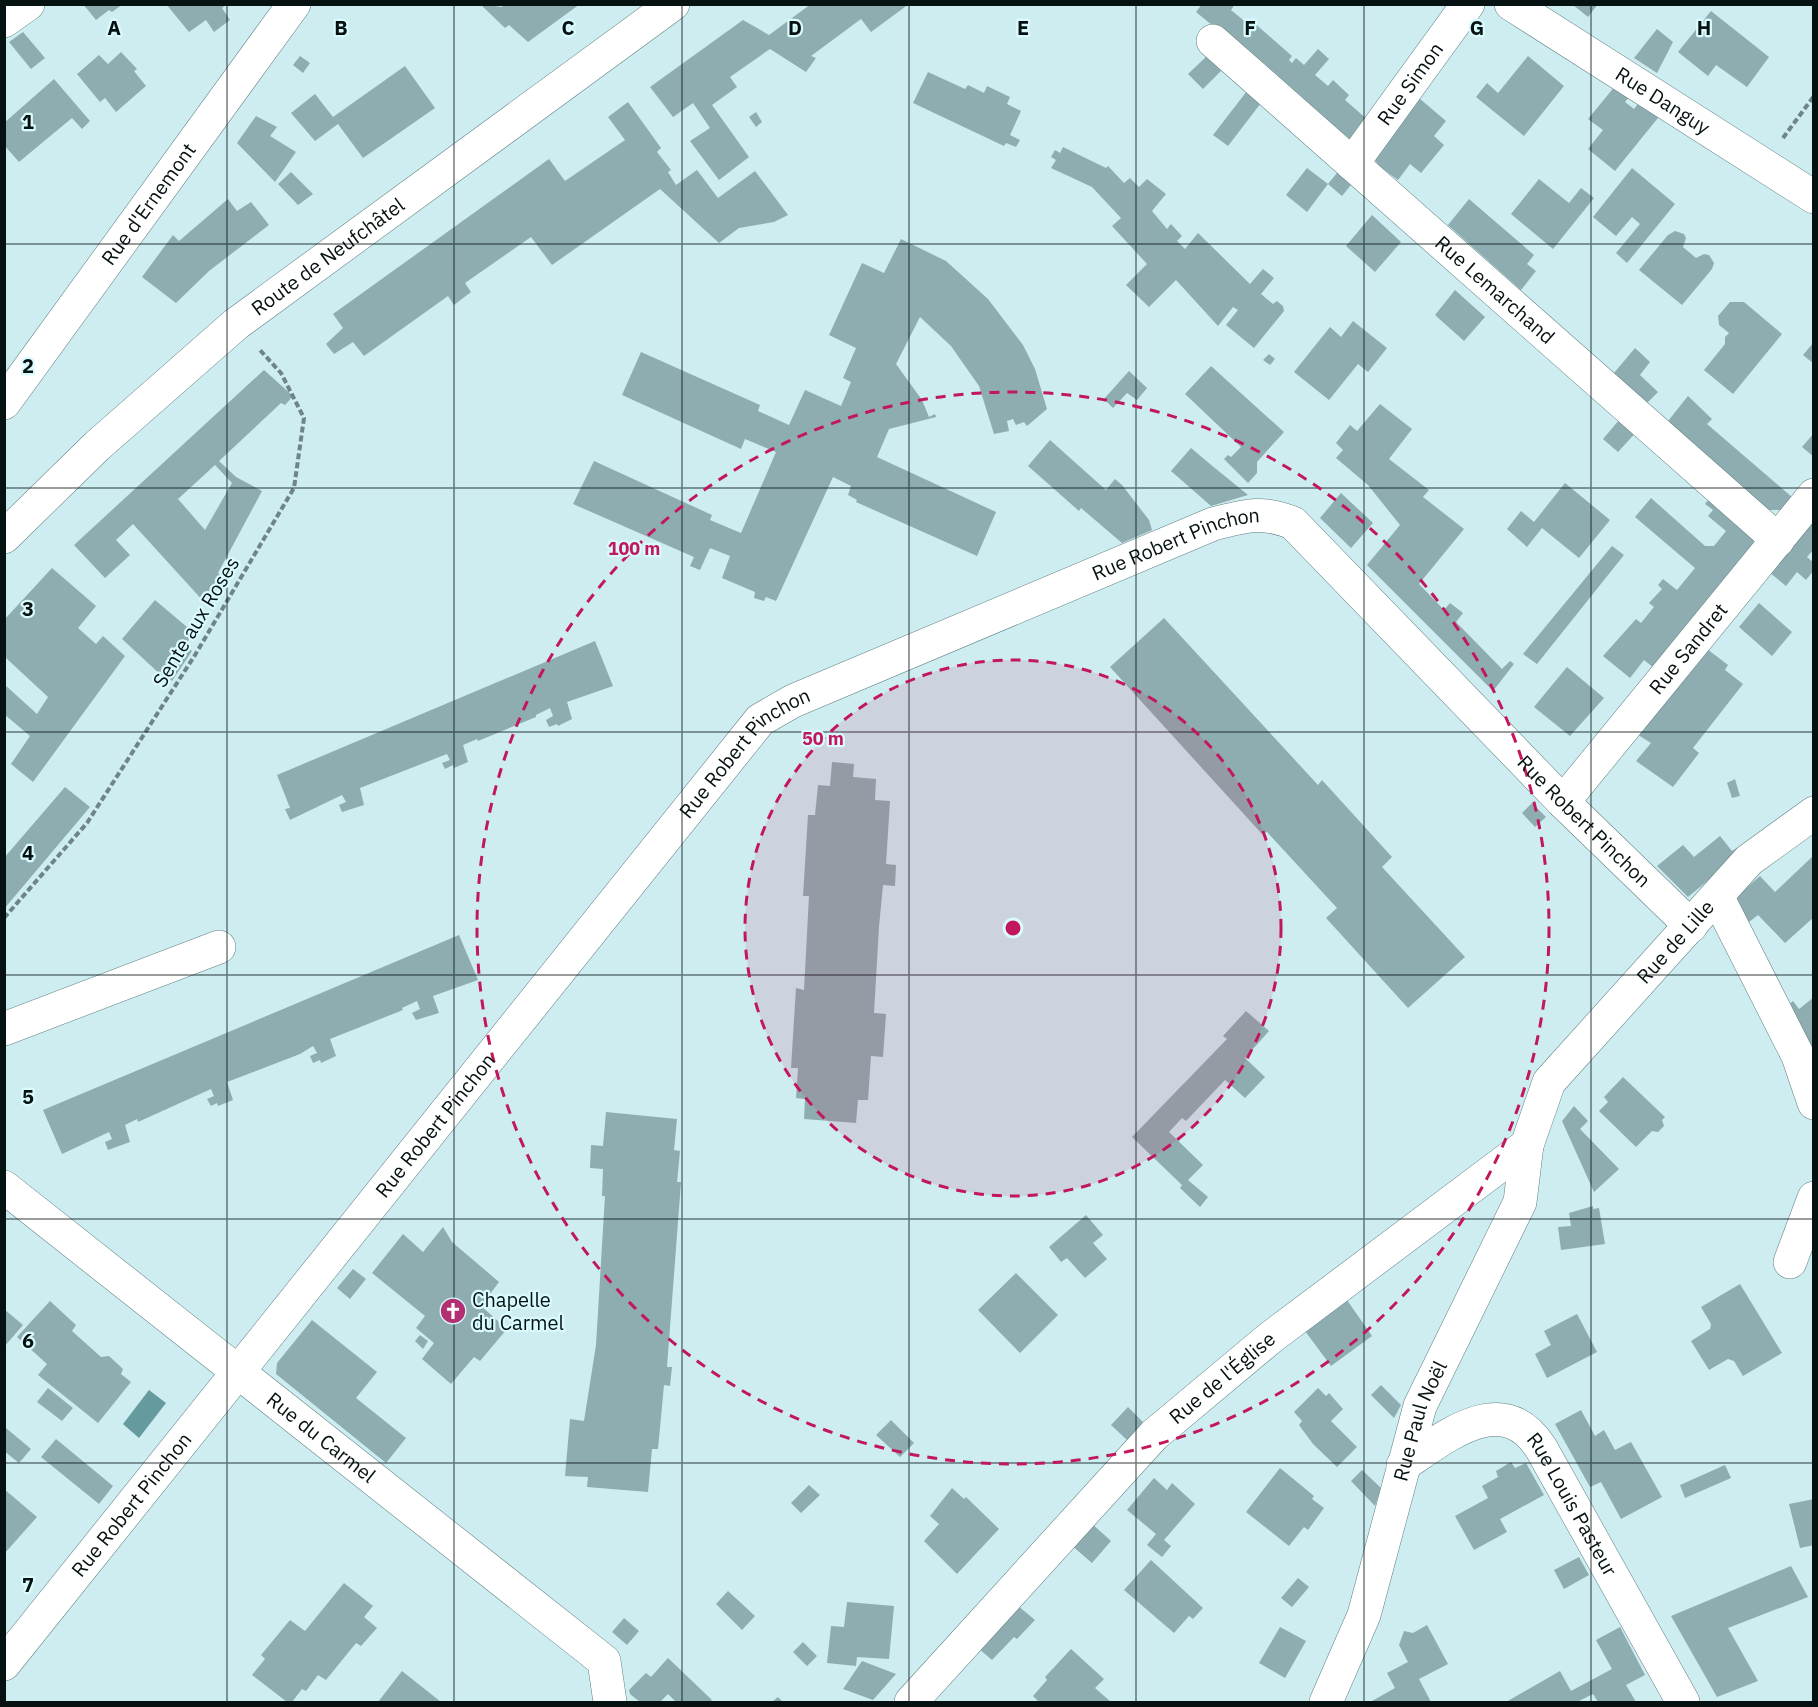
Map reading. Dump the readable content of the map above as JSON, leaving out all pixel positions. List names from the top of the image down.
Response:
{
  "streets": {
    "street": [
      "Rue Simon",
      "Rue Danguy",
      "Rue d'Ernemont",
      "Route de Neufchâtel",
      "Rue Lemarchand",
      "Rue Robert Pinchon",
      "Rue Sandret",
      "Rue de Lille",
      "Rue de l'Église",
      "Rue Paul Noël",
      "Rue du Carmel",
      "Rue Louis Pasteur"
    ],
    "path": ["Sente aux Roses"]
  },
  "crossings": [
    ["Rue Simon", "Rue Lemarchand"],
    ["Route de Neufchâtel", "Sente aux Roses"],
    ["Rue Lemarchand", "Rue Sandret"],
    ["Rue Robert Pinchon", "Rue Sandret"],
    ["Rue Robert Pinchon", "Rue de Lille"],
    ["Rue Robert Pinchon", "Rue du Carmel"],
    ["Rue de Lille", "Rue de l'Église"],
    ["Rue de Lille", "Rue Paul Noël"],
    ["Rue de l'Église", "Rue Paul Noël"],
    ["Rue Paul Noël", "Rue Louis Pasteur"]
  ],
  "places": {
    "church": ["Chapelle du Carmel"]
  },
  "grid": {
    "columns": [
      "A",
      "B",
      "C",
      "D",
      "E",
      "F",
      "G",
      "H"
    ],
    "rows": [
      "1",
      "2",
      "3",
      "4",
      "5",
      "6",
      "7"
    ]
  },
  "rings": ["100 m", "50 m"]
}
